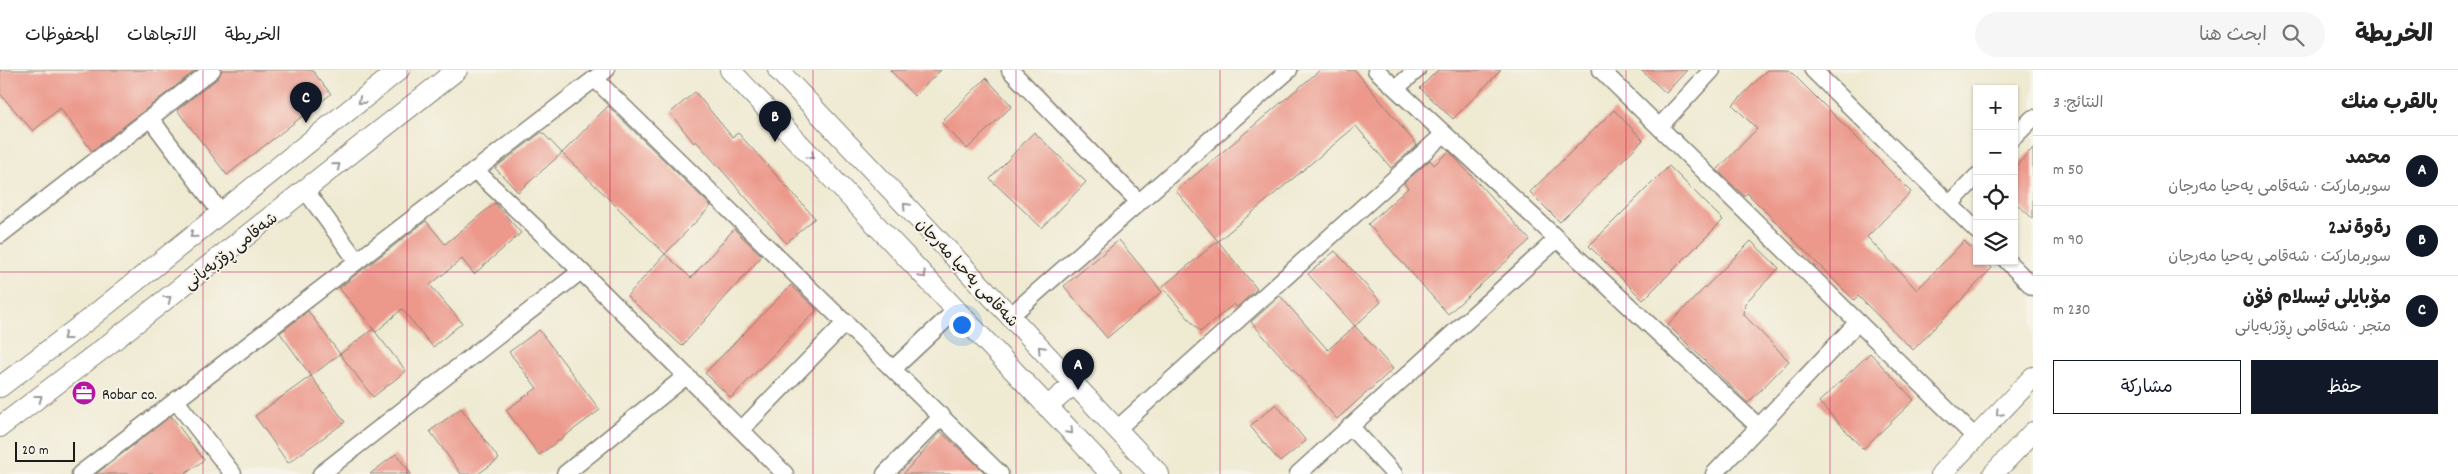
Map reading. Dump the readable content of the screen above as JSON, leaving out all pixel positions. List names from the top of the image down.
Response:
{
  "streets": {
    "street": ["شەقامی ڕۆژبەیانی", "شەقامی یەحیا مەرجان"]
  },
  "places": {
    "office": ["Robar co."]
  },
  "scale_bar": "20 m",
  "page": {
    "header": "الخريطة",
    "search": "ابحث هنا",
    "nav": ["الخريطة", "الاتجاهات", "المحفوظات"],
    "heading": ["بالقرب منك", "النتائج: 3"],
    "pins": ["C", "B", "A"],
    "map_buttons": ["+", "−"],
    "list": [
      {
        "mark": "A",
        "name": "محمد",
        "note": "سوبرماركت · شەقامی یەحیا مەرجان",
        "value": "50 m"
      },
      {
        "mark": "B",
        "name": "رةوةند2",
        "note": "سوبرماركت · شەقامی یەحیا مەرجان",
        "value": "90 m"
      },
      {
        "mark": "C",
        "name": "مۆبایلی ئیسلام فۆن",
        "note": "متجر · شەقامی ڕۆژبەیانی",
        "value": "230 m"
      }
    ],
    "buttons": ["حفظ", "مشاركة"],
    "scale": "20 m"
  }
}
